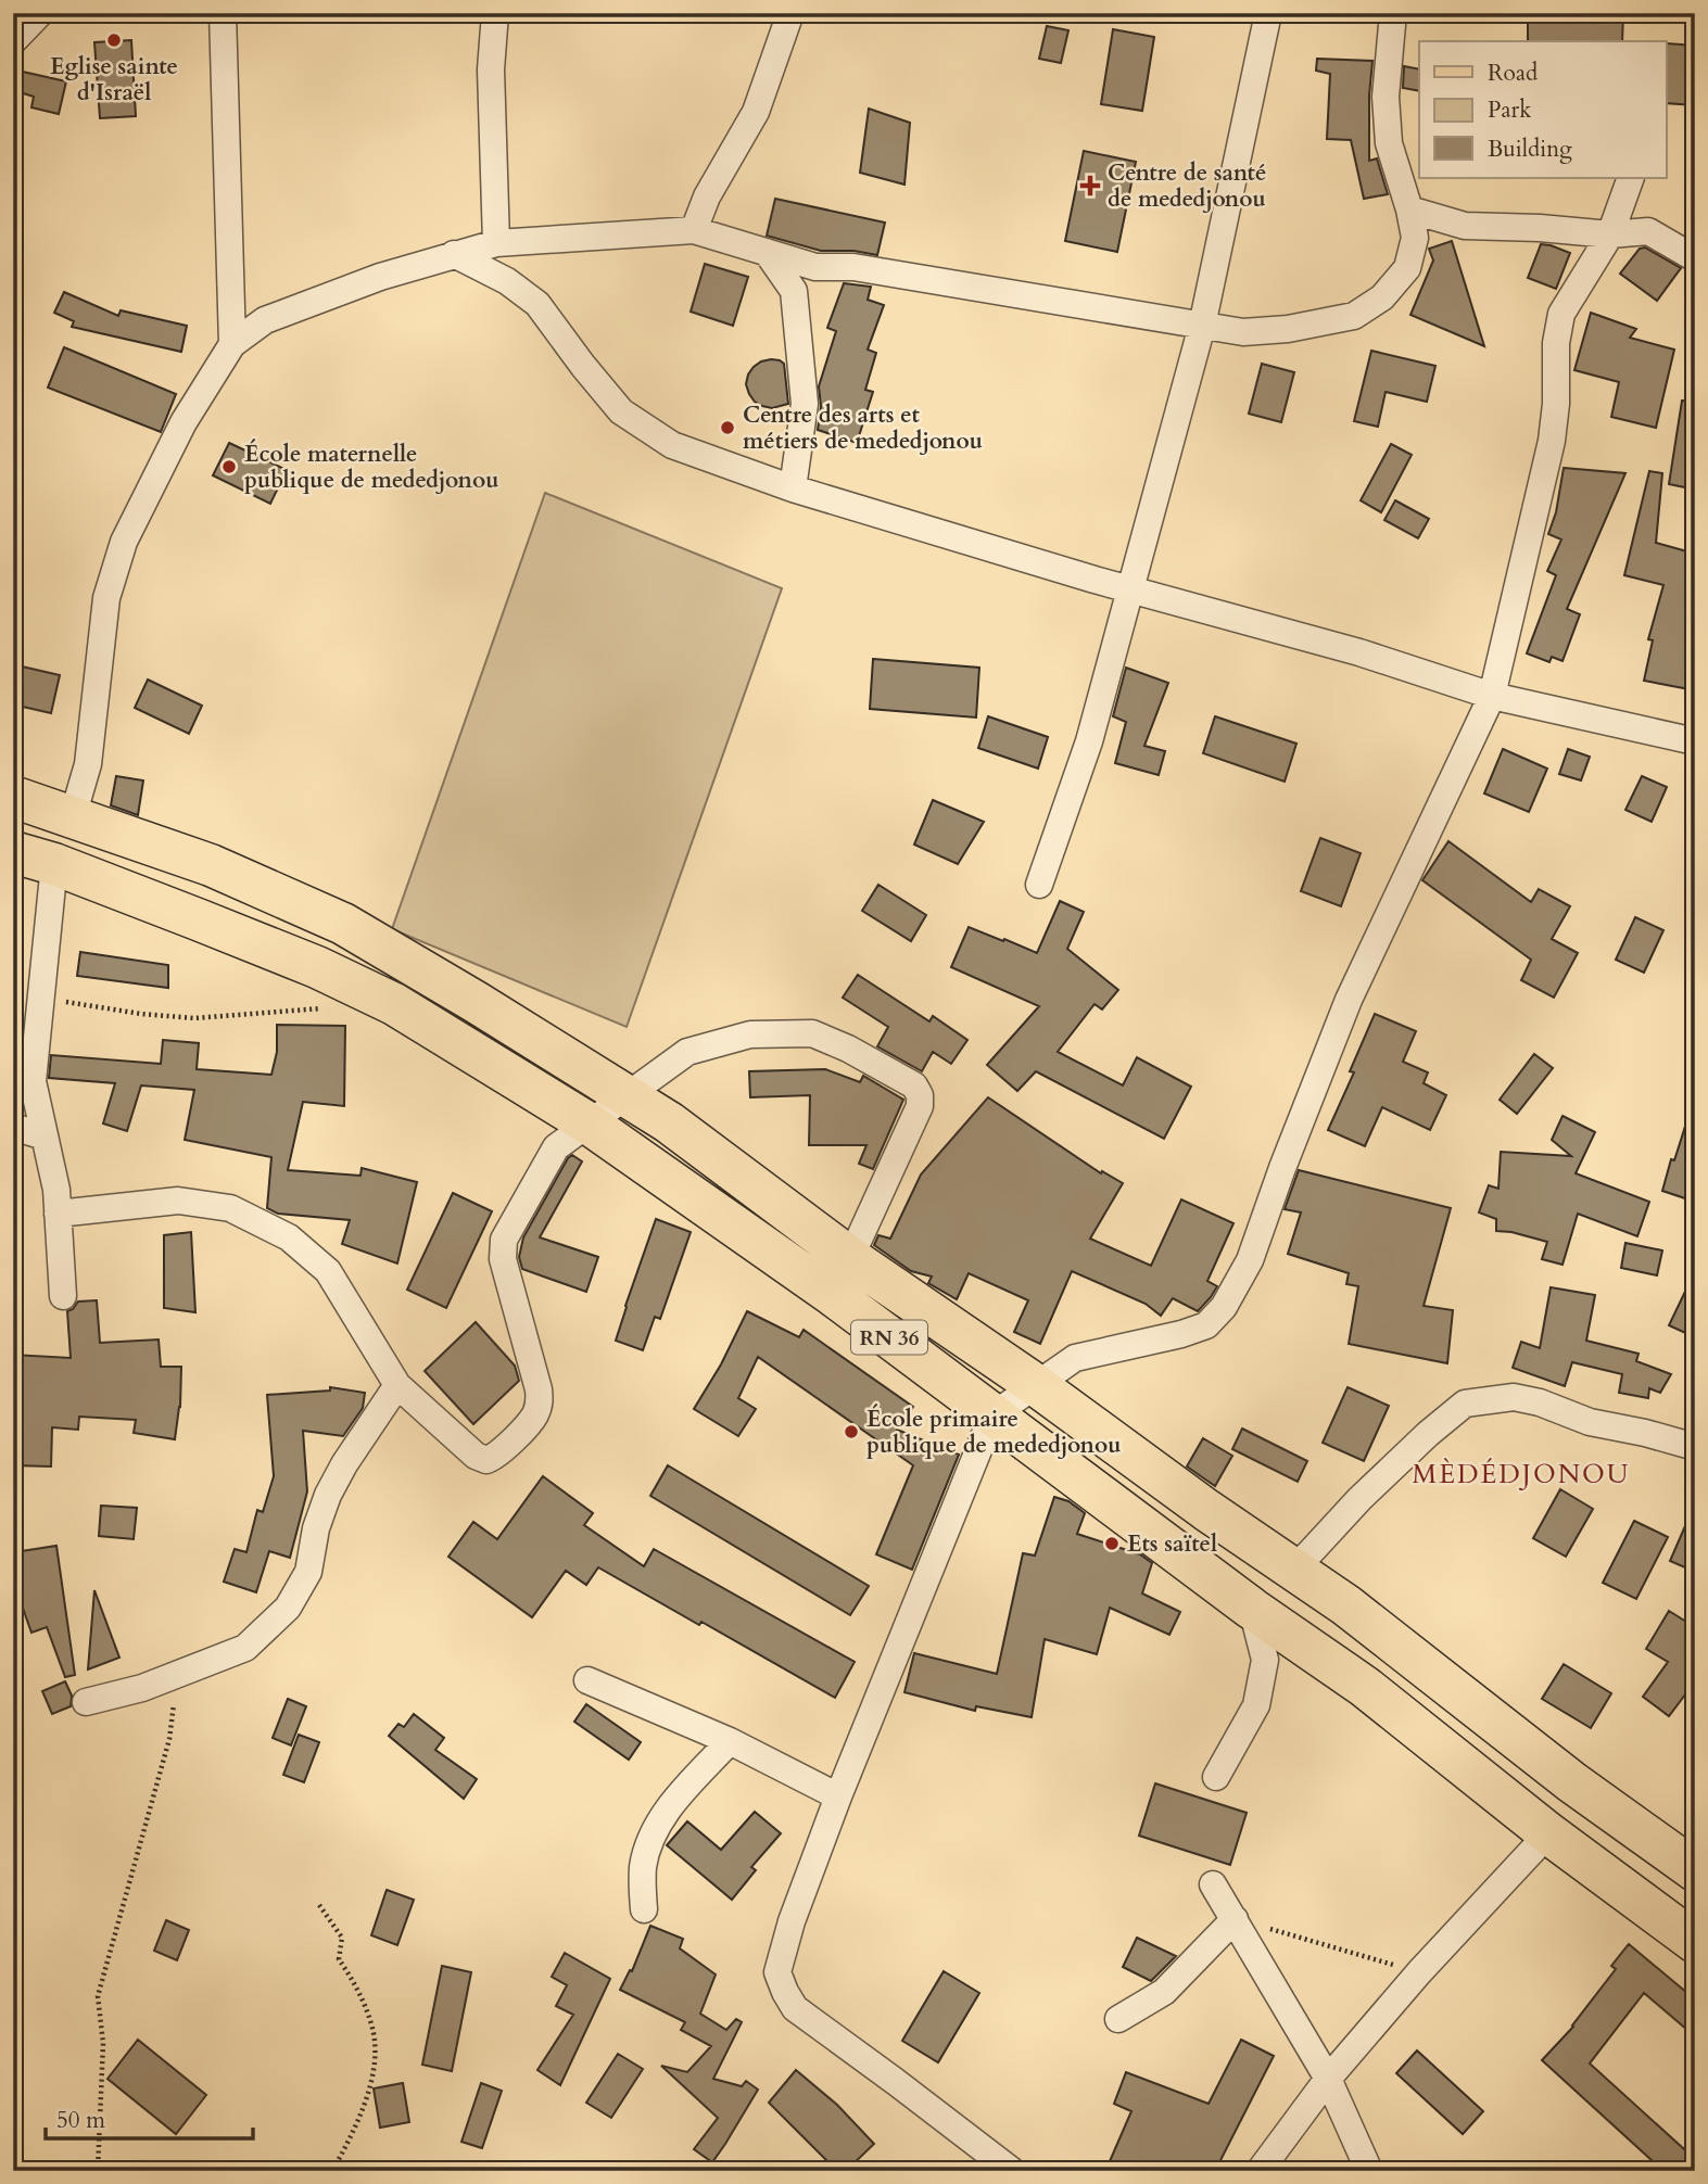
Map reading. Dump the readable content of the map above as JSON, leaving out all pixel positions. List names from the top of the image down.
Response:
{
  "streets": {
    "main road": ["RN 36"]
  },
  "districts": ["MÈDÉDJONOU"],
  "places": {
    "other": [
      "Eglise sainte d'Israël",
      "Centre des arts et métiers de mededjonou",
      "École maternelle publique de mededjonou",
      "École primaire publique de mededjonou",
      "Ets saïtel"
    ],
    "health": ["Centre de santé de mededjonou"]
  },
  "legend": ["Road", "Park", "Building"],
  "scale_bar": "50 m"
}
